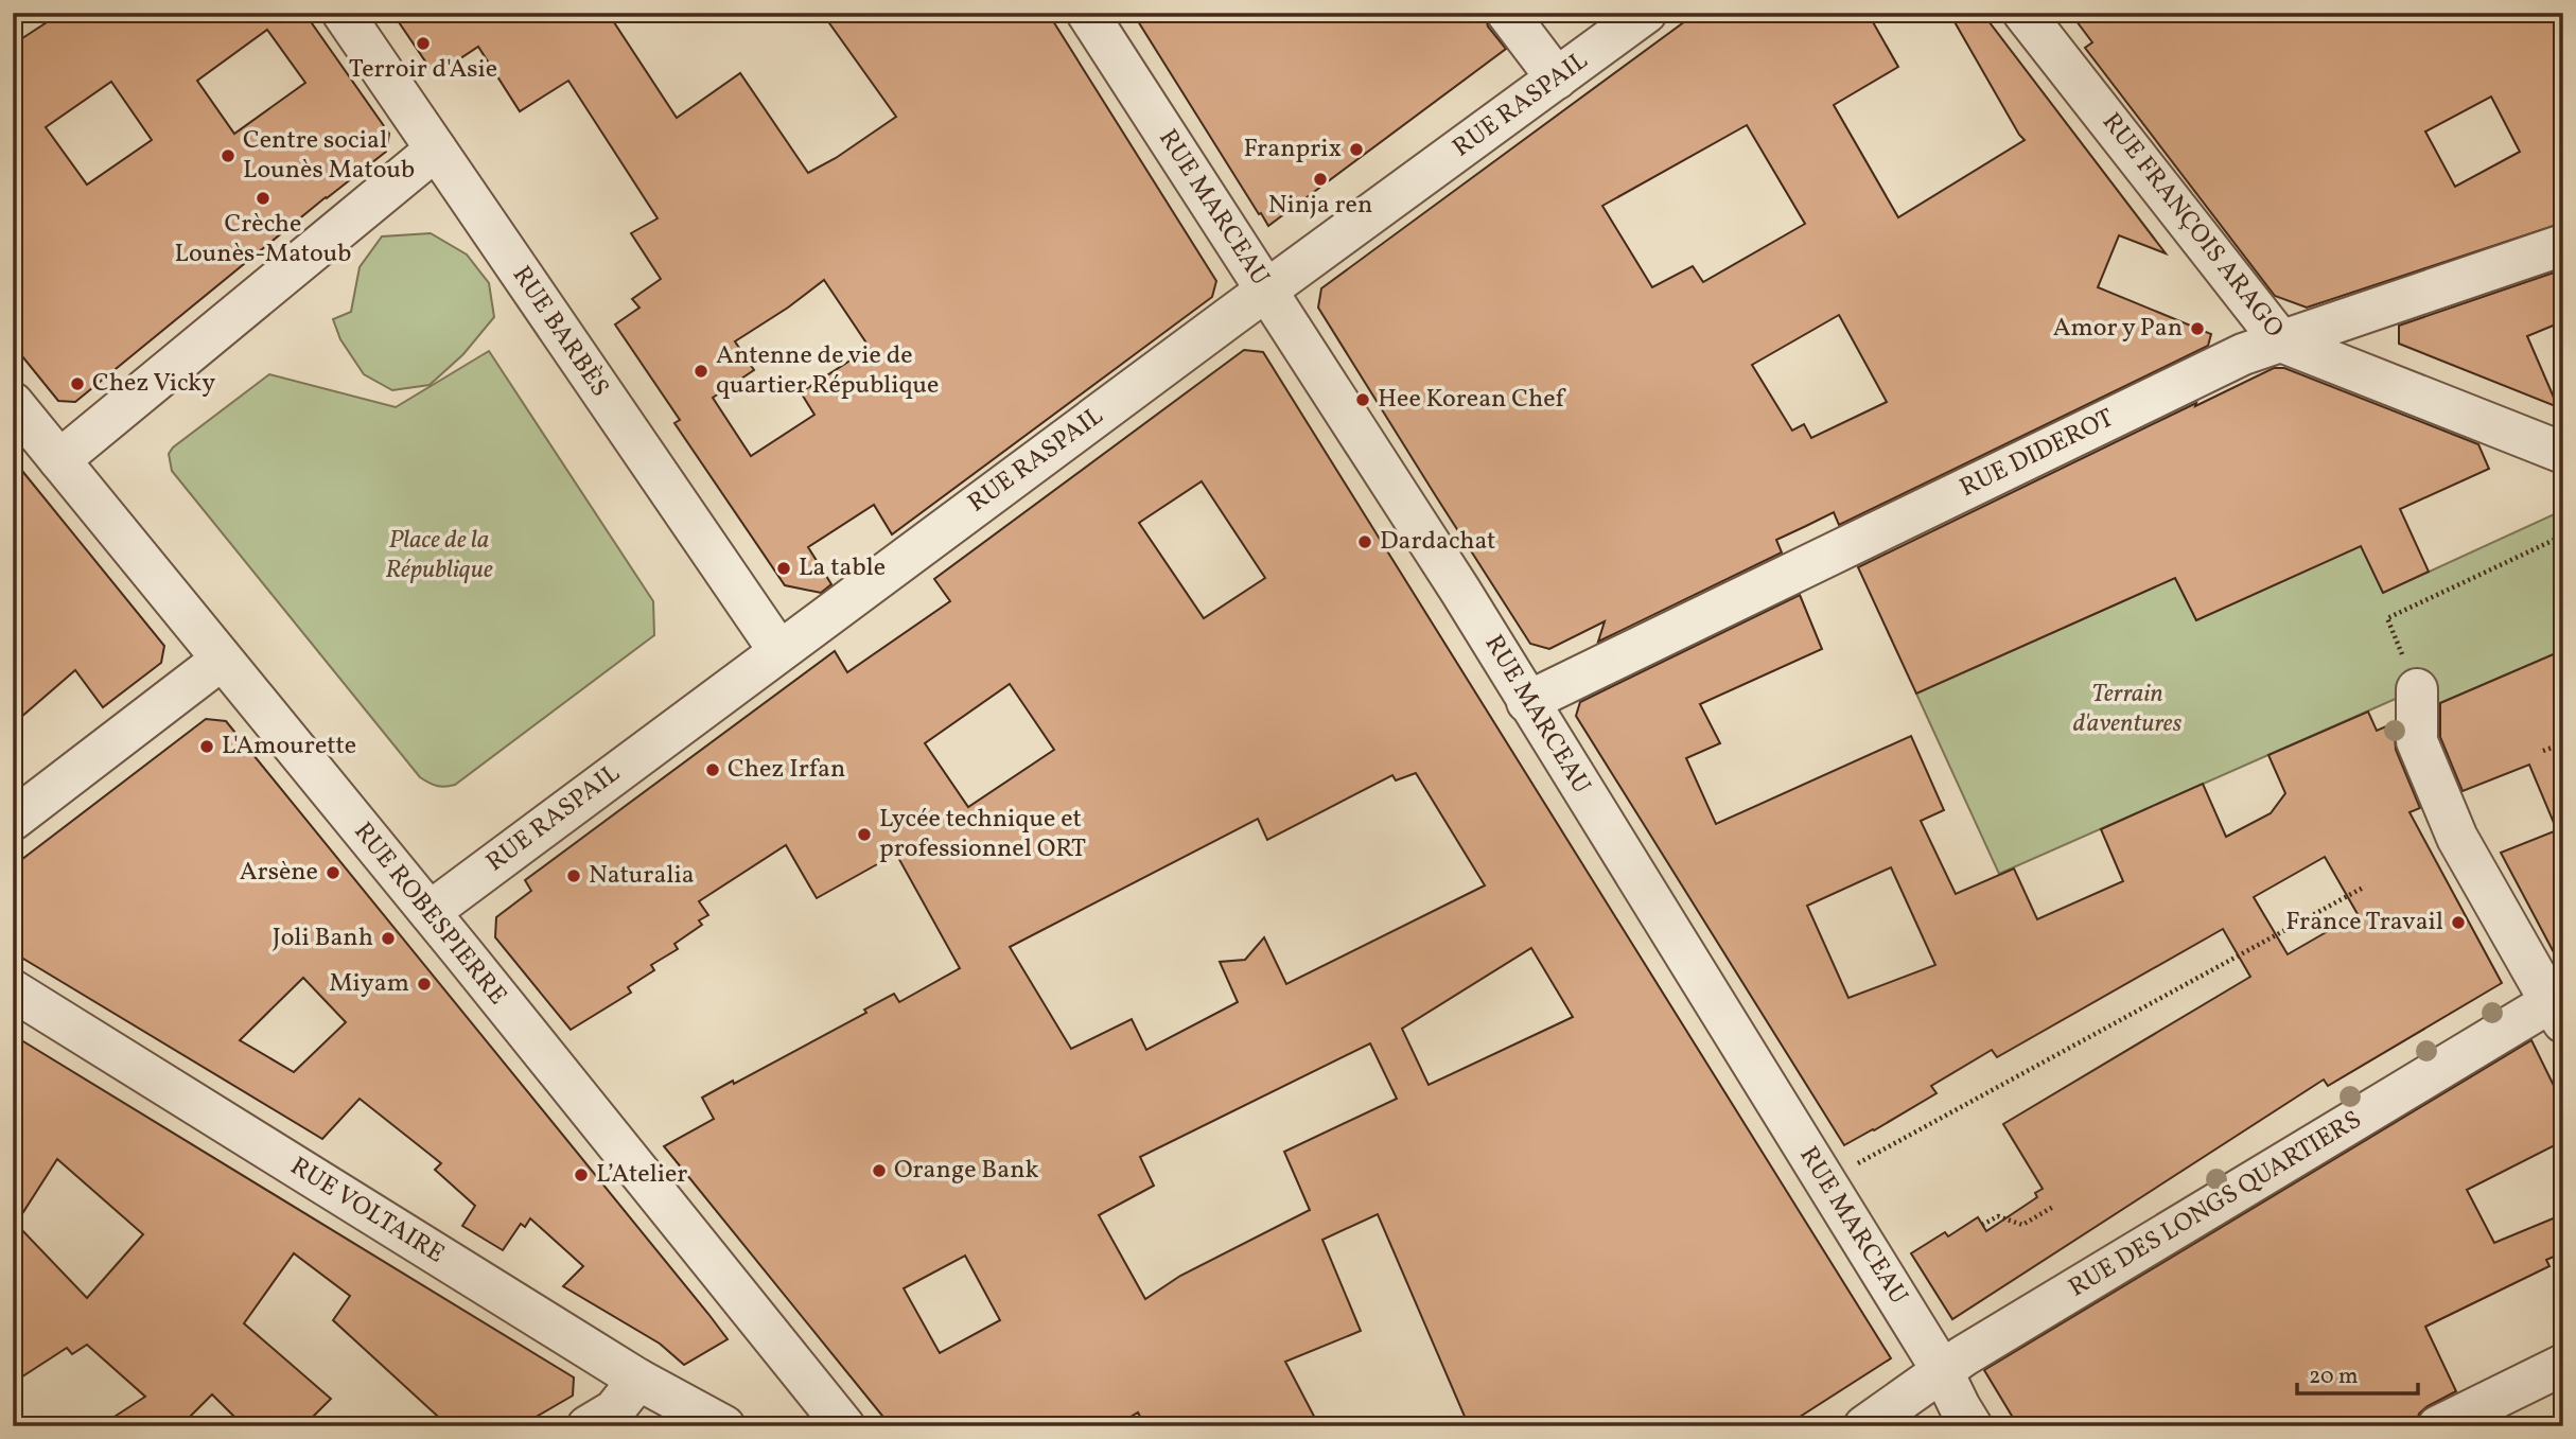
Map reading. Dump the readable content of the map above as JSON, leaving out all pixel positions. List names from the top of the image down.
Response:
{
  "streets": {
    "street": [
      "RUE RASPAIL",
      "RUE MARCEAU",
      "RUE FRANÇOIS ARAGO",
      "RUE BARBÈS",
      "RUE DIDEROT",
      "RUE ROBESPIERRE",
      "RUE DES LONGS QUARTIERS",
      "RUE VOLTAIRE"
    ]
  },
  "crossings": [
    ["RUE RASPAIL", "RUE MARCEAU"],
    ["RUE RASPAIL", "RUE BARBÈS"],
    ["RUE RASPAIL", "RUE ROBESPIERRE"],
    ["RUE MARCEAU", "RUE DIDEROT"],
    ["RUE MARCEAU", "RUE DES LONGS QUARTIERS"],
    ["RUE FRANÇOIS ARAGO", "RUE DIDEROT"]
  ],
  "parks": ["Place de la République", "Terrain d'aventures"],
  "places": [
    "Terroir d'Asie",
    "Franprix",
    "Centre social Lounès Matoub",
    "Ninja ren",
    "Crèche Lounès-Matoub",
    "Amor y Pan",
    "Antenne de vie de quartier République",
    "Chez Vicky",
    "Hee Korean Chef",
    "Dardachat",
    "La table",
    "L'Amourette",
    "Chez Irfan",
    "Lycée technique et professionnel ORT",
    "Arsène",
    "Naturalia",
    "France Travail",
    "Joli Banh",
    "Miyam",
    "Orange Bank",
    "L’Atelier"
  ],
  "scale_bar": "20 m"
}
